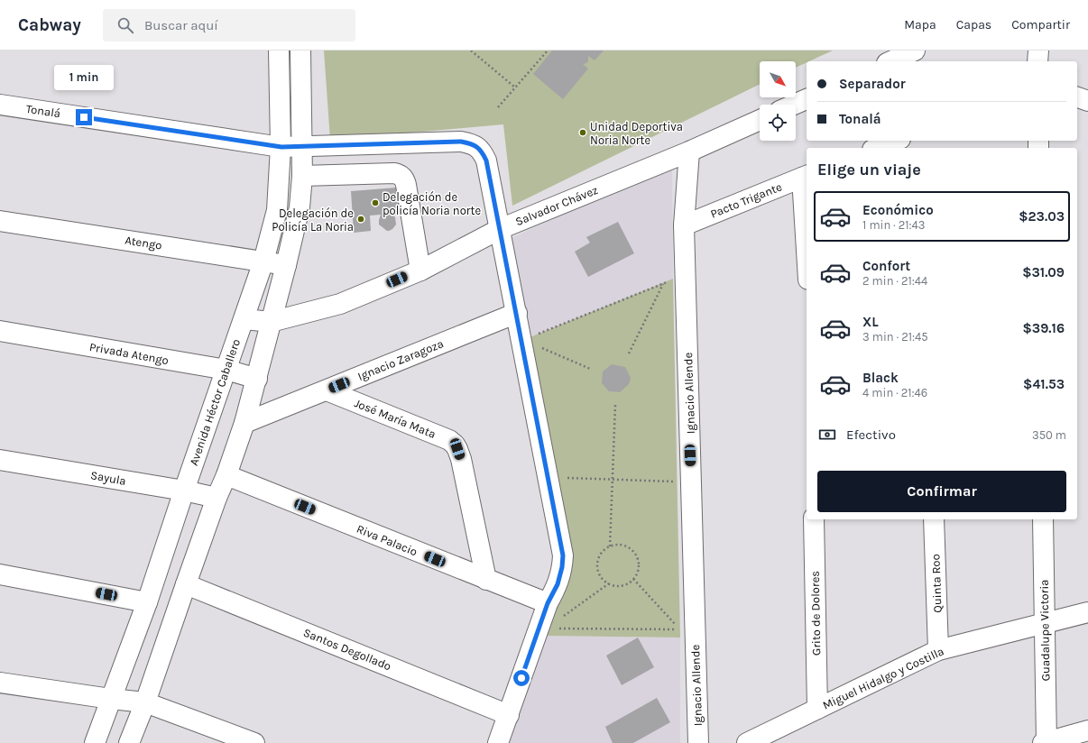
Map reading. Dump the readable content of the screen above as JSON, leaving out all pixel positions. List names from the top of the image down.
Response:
{
  "streets": {
    "street": [
      "Tonalá",
      "Pacto Trigante",
      "Salvador Chávez",
      "Atengo",
      "Privada Atengo",
      "Ignacio Zaragoza",
      "Ignacio Allende",
      "Avenida Héctor Caballero",
      "José María Mata",
      "Sayula",
      "Riva Palacio",
      "Quinta Roo",
      "Grito de Dolores",
      "Guadalupe Victoria",
      "Santos Degollado",
      "Miguel Hidalgo y Costilla"
    ]
  },
  "crossings": [
    ["Tonalá", "Salvador Chávez"],
    ["Tonalá", "Ignacio Zaragoza"],
    ["Tonalá", "Avenida Héctor Caballero"],
    ["Tonalá", "Riva Palacio"],
    ["Tonalá", "Santos Degollado"],
    ["Pacto Trigante", "Ignacio Allende"],
    ["Salvador Chávez", "Ignacio Allende"],
    ["Salvador Chávez", "Avenida Héctor Caballero"],
    ["Atengo", "Avenida Héctor Caballero"],
    ["Privada Atengo", "Avenida Héctor Caballero"],
    ["Ignacio Zaragoza", "José María Mata"],
    ["Avenida Héctor Caballero", "Sayula"],
    ["José María Mata", "Riva Palacio"],
    ["Quinta Roo", "Miguel Hidalgo y Costilla"],
    ["Grito de Dolores", "Miguel Hidalgo y Costilla"],
    ["Guadalupe Victoria", "Miguel Hidalgo y Costilla"]
  ],
  "places": ["Unidad Deportiva Noria Norte", "Delegación de policía Noria norte", "Delegación de Policía La Noria"],
  "north": "bottom right",
  "page": {
    "header": "Cabway",
    "search": "Buscar aquí",
    "nav": ["Mapa", "Capas", "Compartir"],
    "banner": ["Separador", "Tonalá"],
    "bubble": "1 min",
    "heading": "Elige un viaje",
    "list": [
      {
        "name": "Económico",
        "note": "1 min · 21:43",
        "value": "$23.03"
      },
      {
        "name": "Confort",
        "note": "2 min · 21:44",
        "value": "$31.09"
      },
      {
        "name": "XL",
        "note": "3 min · 21:45",
        "value": "$39.16"
      },
      {
        "name": "Black",
        "note": "4 min · 21:46",
        "value": "$41.53"
      }
    ],
    "pay": ["Efectivo", "350 m"],
    "buttons": "Confirmar"
  }
}
